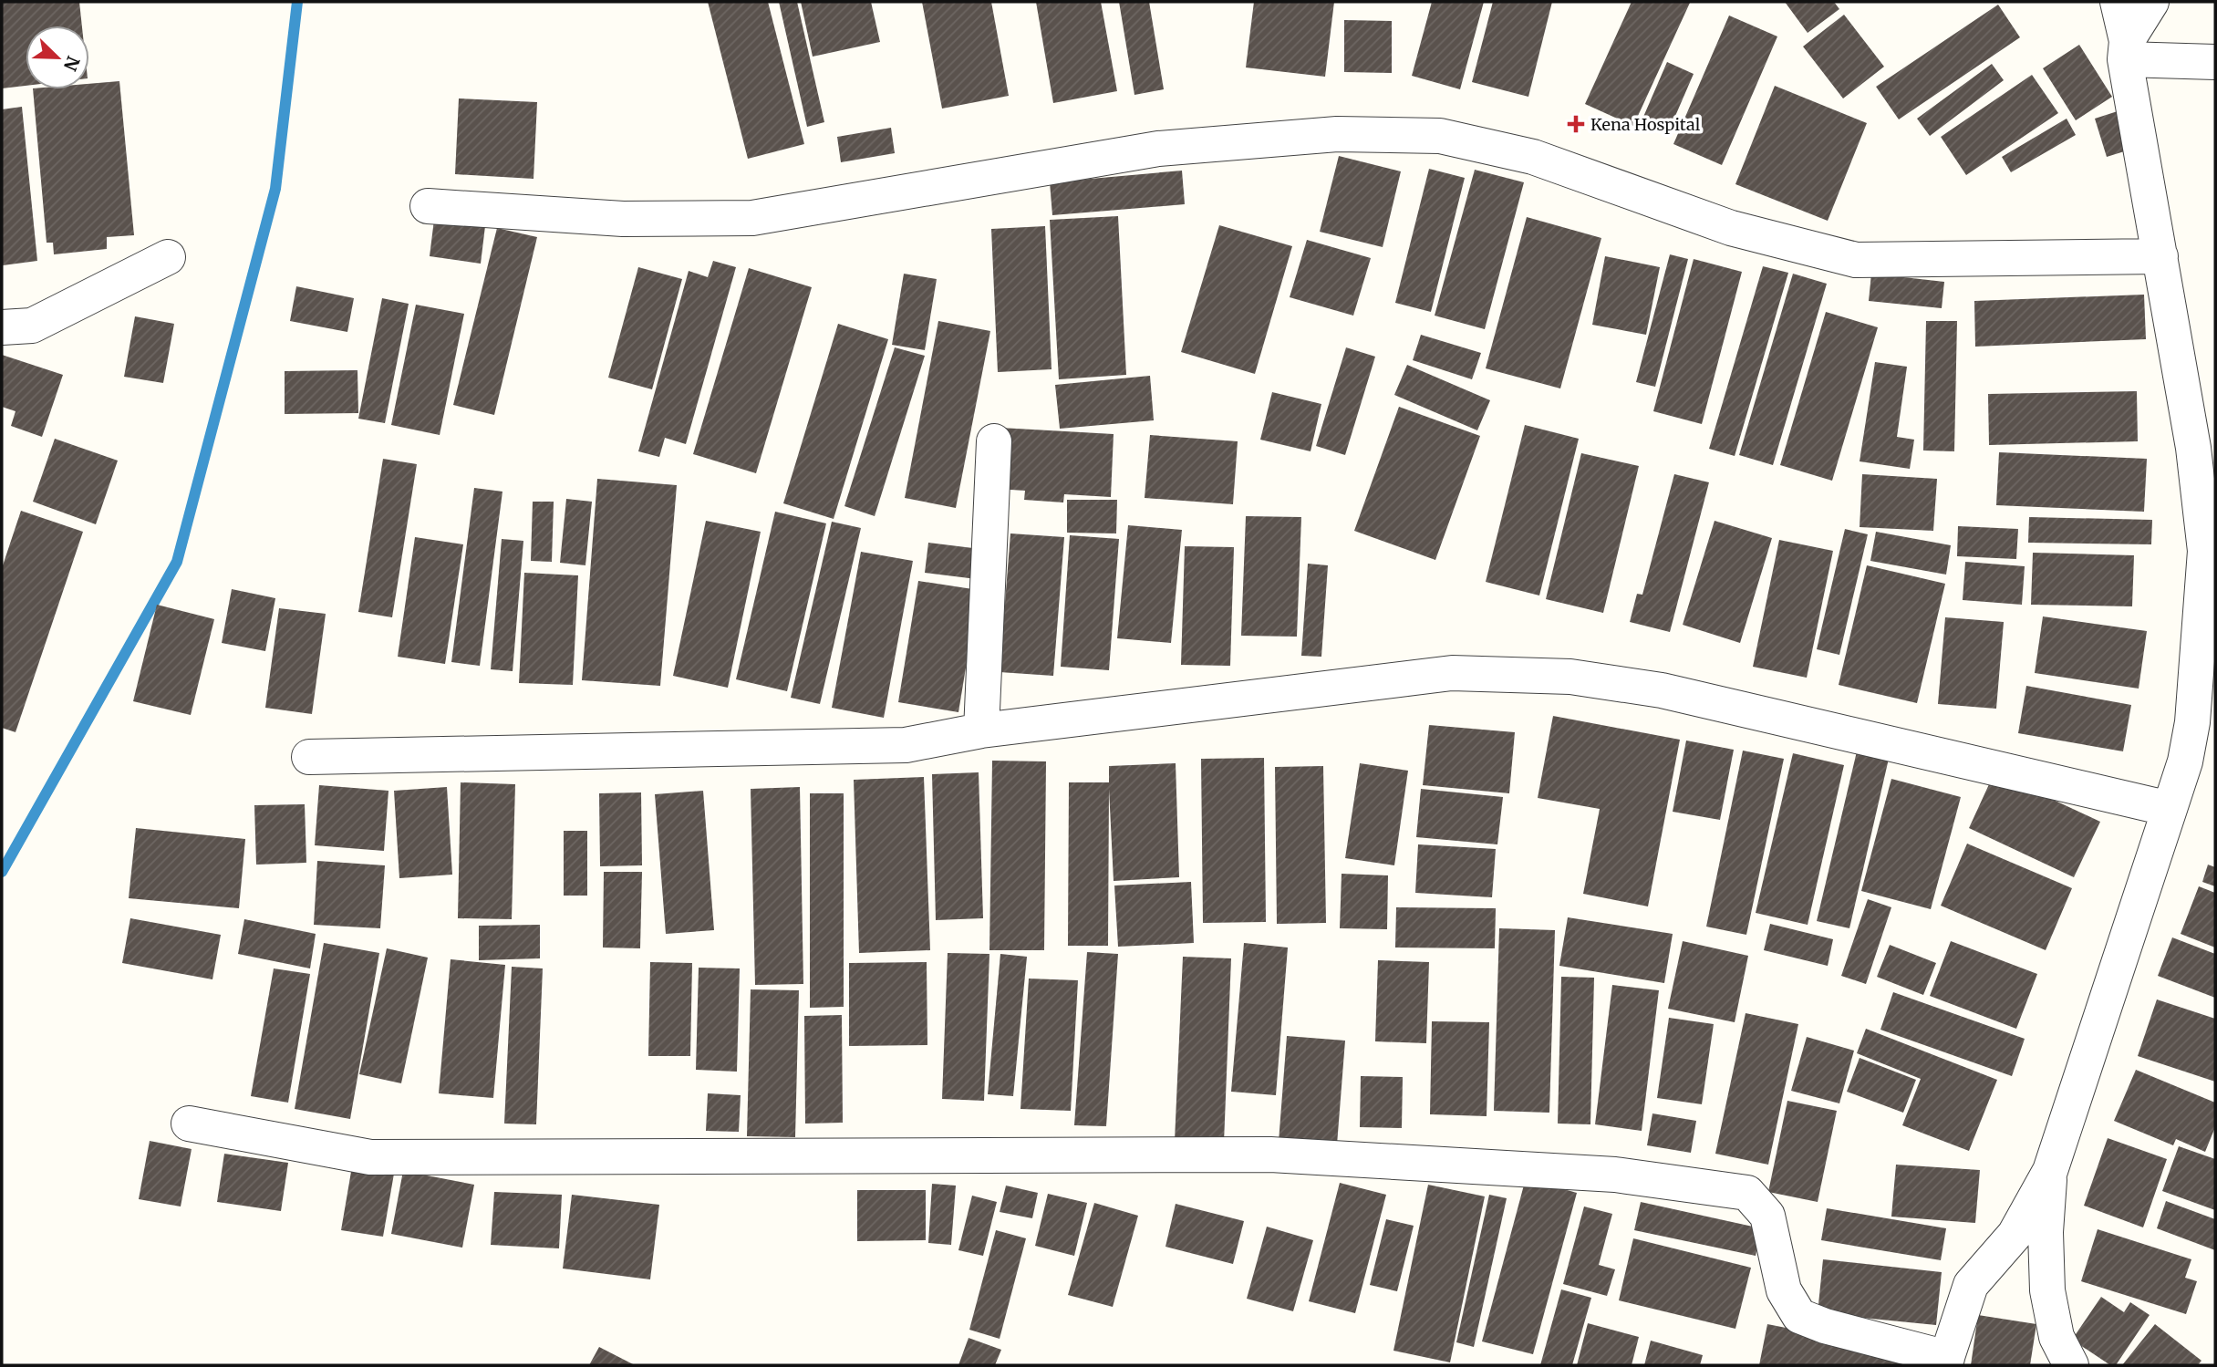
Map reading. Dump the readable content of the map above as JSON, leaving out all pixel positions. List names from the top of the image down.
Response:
{
  "places": {
    "health": ["Kena Hospital"]
  },
  "north": "bottom right"
}
